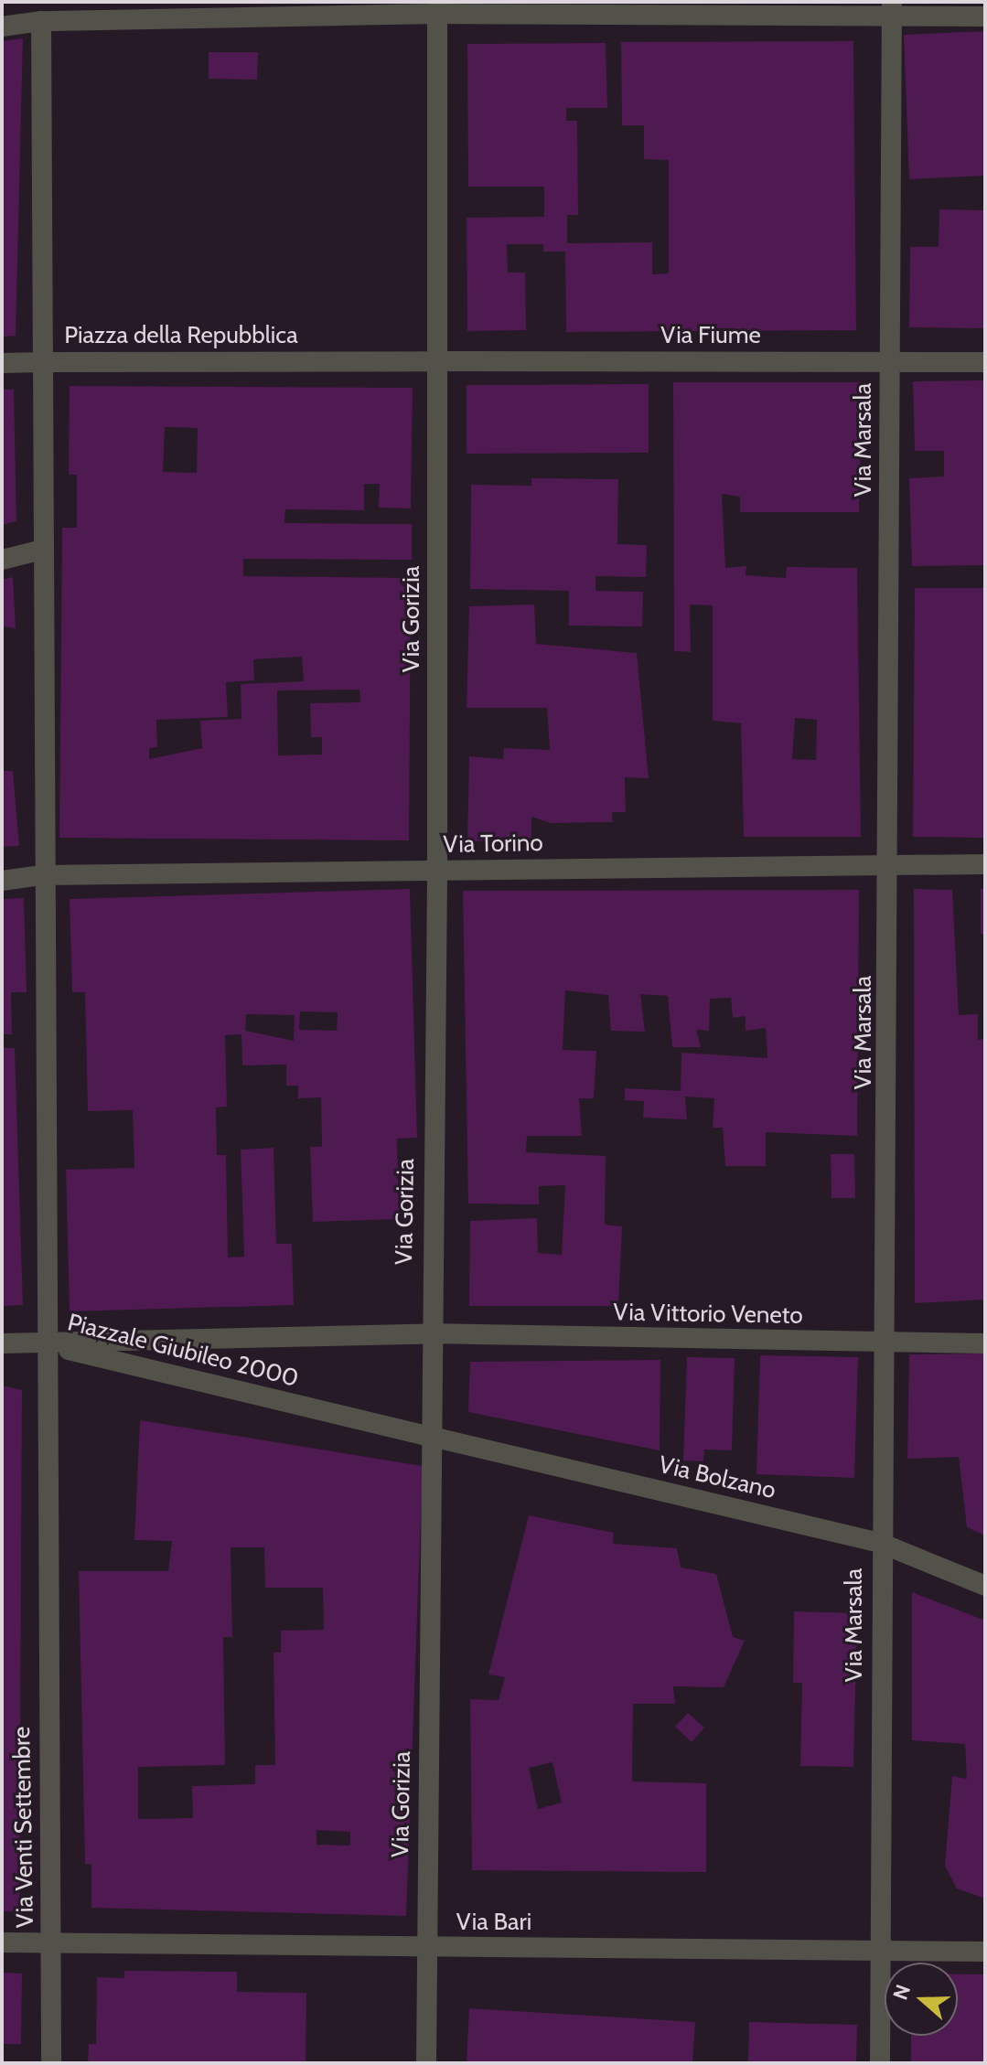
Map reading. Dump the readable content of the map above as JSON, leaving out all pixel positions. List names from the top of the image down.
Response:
{
  "streets": {
    "street": [
      "Piazza della Repubblica",
      "Via Fiume",
      "Via Marsala",
      "Via Gorizia",
      "Via Torino",
      "Via Vittorio Veneto",
      "Piazzale Giubileo 2000",
      "Via Bolzano",
      "Via Venti Settembre",
      "Via Bari"
    ]
  },
  "crossings": [
    ["Piazza della Repubblica", "Via Fiume"],
    ["Piazza della Repubblica", "Via Gorizia"],
    ["Piazza della Repubblica", "Via Venti Settembre"],
    ["Via Fiume", "Via Marsala"],
    ["Via Fiume", "Via Gorizia"],
    ["Via Marsala", "Via Torino"],
    ["Via Marsala", "Via Vittorio Veneto"],
    ["Via Marsala", "Via Bolzano"],
    ["Via Marsala", "Via Bari"],
    ["Via Gorizia", "Via Torino"],
    ["Via Gorizia", "Via Vittorio Veneto"],
    ["Via Gorizia", "Piazzale Giubileo 2000"],
    ["Via Gorizia", "Via Bolzano"],
    ["Via Gorizia", "Via Bari"],
    ["Via Torino", "Via Venti Settembre"],
    ["Via Vittorio Veneto", "Piazzale Giubileo 2000"],
    ["Piazzale Giubileo 2000", "Via Bolzano"],
    ["Piazzale Giubileo 2000", "Via Venti Settembre"],
    ["Via Venti Settembre", "Via Bari"]
  ],
  "north": "left"
}
